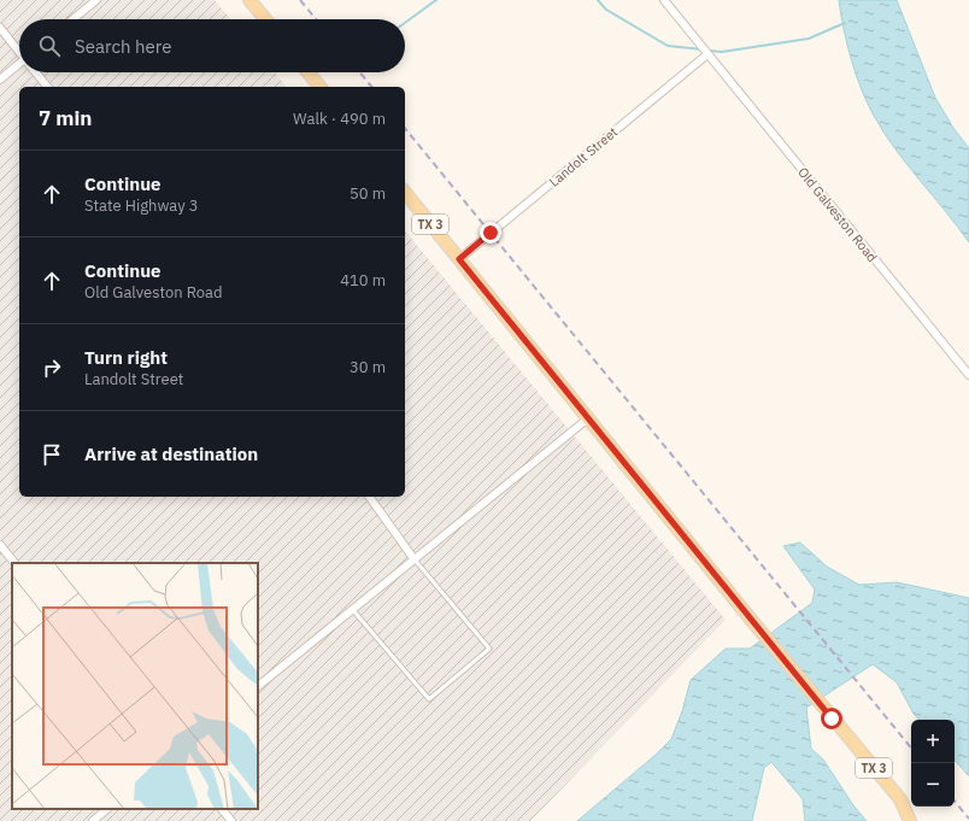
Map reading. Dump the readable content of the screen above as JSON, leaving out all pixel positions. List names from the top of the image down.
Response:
{
  "streets": {
    "main road": ["TX 3"],
    "street": ["Landolt Street", "Old Galveston Road"]
  },
  "crossings": [
    ["Landolt Street", "Old Galveston Road"],
    ["Landolt Street", "TX 3"]
  ],
  "page": {
    "search": "Search here",
    "heading": ["7 min", "Walk · 490 m"],
    "list": [
      ["Continue", "State Highway 3", "50 m"],
      ["Continue", "Old Galveston Road", "410 m"],
      ["Turn right", "Landolt Street", "30 m"],
      "Arrive at destination"
    ],
    "map_buttons": ["+", "−"]
  }
}
